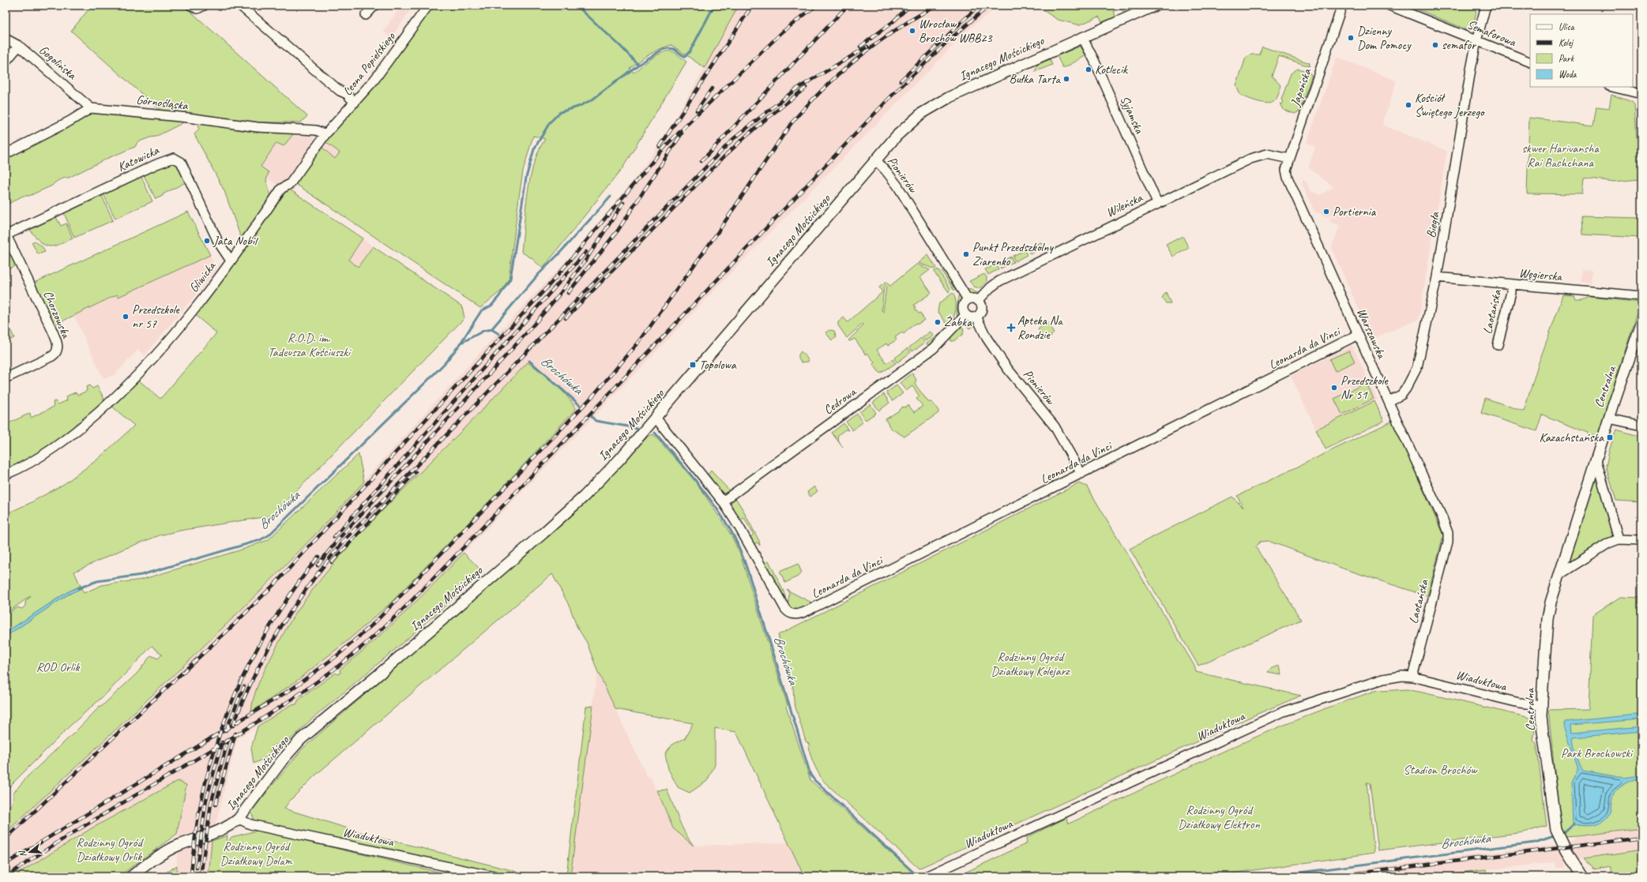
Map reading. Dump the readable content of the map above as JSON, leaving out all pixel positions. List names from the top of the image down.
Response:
{
  "streets": {
    "street": [
      "Semaforowa",
      "Ignacego Mościckiego",
      "Gogolińska",
      "Leona Popielskiego",
      "Japońska",
      "Górnośląska",
      "Syjamska",
      "Katowicka",
      "Pionierów",
      "Wileńska",
      "Biegła",
      "Węgierska",
      "Gliwicka",
      "Laotańska",
      "Chorzowska",
      "Warszawska",
      "Leonarda da Vinci",
      "Centralna",
      "Cedrowa",
      "Wiaduktowa"
    ]
  },
  "crossings": [
    ["Semaforowa", "Biegła"],
    ["Ignacego Mościckiego", "Syjamska"],
    ["Ignacego Mościckiego", "Pionierów"],
    ["Ignacego Mościckiego", "Wiaduktowa"],
    ["Gogolińska", "Górnośląska"],
    ["Leona Popielskiego", "Górnośląska"],
    ["Leona Popielskiego", "Gliwicka"],
    ["Japońska", "Wileńska"],
    ["Japońska", "Warszawska"],
    ["Górnośląska", "Gliwicka"],
    ["Syjamska", "Wileńska"],
    ["Katowicka", "Gliwicka"],
    ["Katowicka", "Chorzowska"],
    ["Pionierów", "Wileńska"],
    ["Pionierów", "Leonarda da Vinci"],
    ["Pionierów", "Cedrowa"],
    ["Wileńska", "Cedrowa"],
    ["Biegła", "Węgierska"],
    ["Biegła", "Warszawska"],
    ["Węgierska", "Laotańska"],
    ["Laotańska", "Warszawska"],
    ["Laotańska", "Wiaduktowa"],
    ["Warszawska", "Leonarda da Vinci"],
    ["Leonarda da Vinci", "Cedrowa"],
    ["Centralna", "Wiaduktowa"]
  ],
  "water": ["Brochówka"],
  "parks": [
    "skwer Harivansha Rai Bachchana",
    "R.O.D. im. Tadeusza Kościuszki",
    "Rodzinny Ogród Działkowy Kolejarz",
    "ROD Orlik",
    "Park Brochowski",
    "Stadion Brochów",
    "Rodzinny Ogród Działkowy Elektron",
    "Rodzinny Ogród Działkowy Orlik",
    "Rodzinny Ogród Działkowy Dolam"
  ],
  "places": {
    "other": [
      "Wrocław Brochów WBB23",
      "Dzienny Dom Pomocy",
      "semafor",
      "Kotlecik",
      "Bułka Tarta",
      "Kościół Świętego Jerzego",
      "Portiernia",
      "Jata Nobil",
      "Punkt Przedszkolny Ziarenko",
      "Przedszkole nr 57",
      "Żabka",
      "Przedszkole Nr 51"
    ],
    "health": ["Apteka Na Rondzie"],
    "transit": ["Topolowa", "Kazachstańska"]
  },
  "legend": [
    "Ulica",
    "Kolej",
    "Park",
    "Woda"
  ],
  "north": "left"
}
